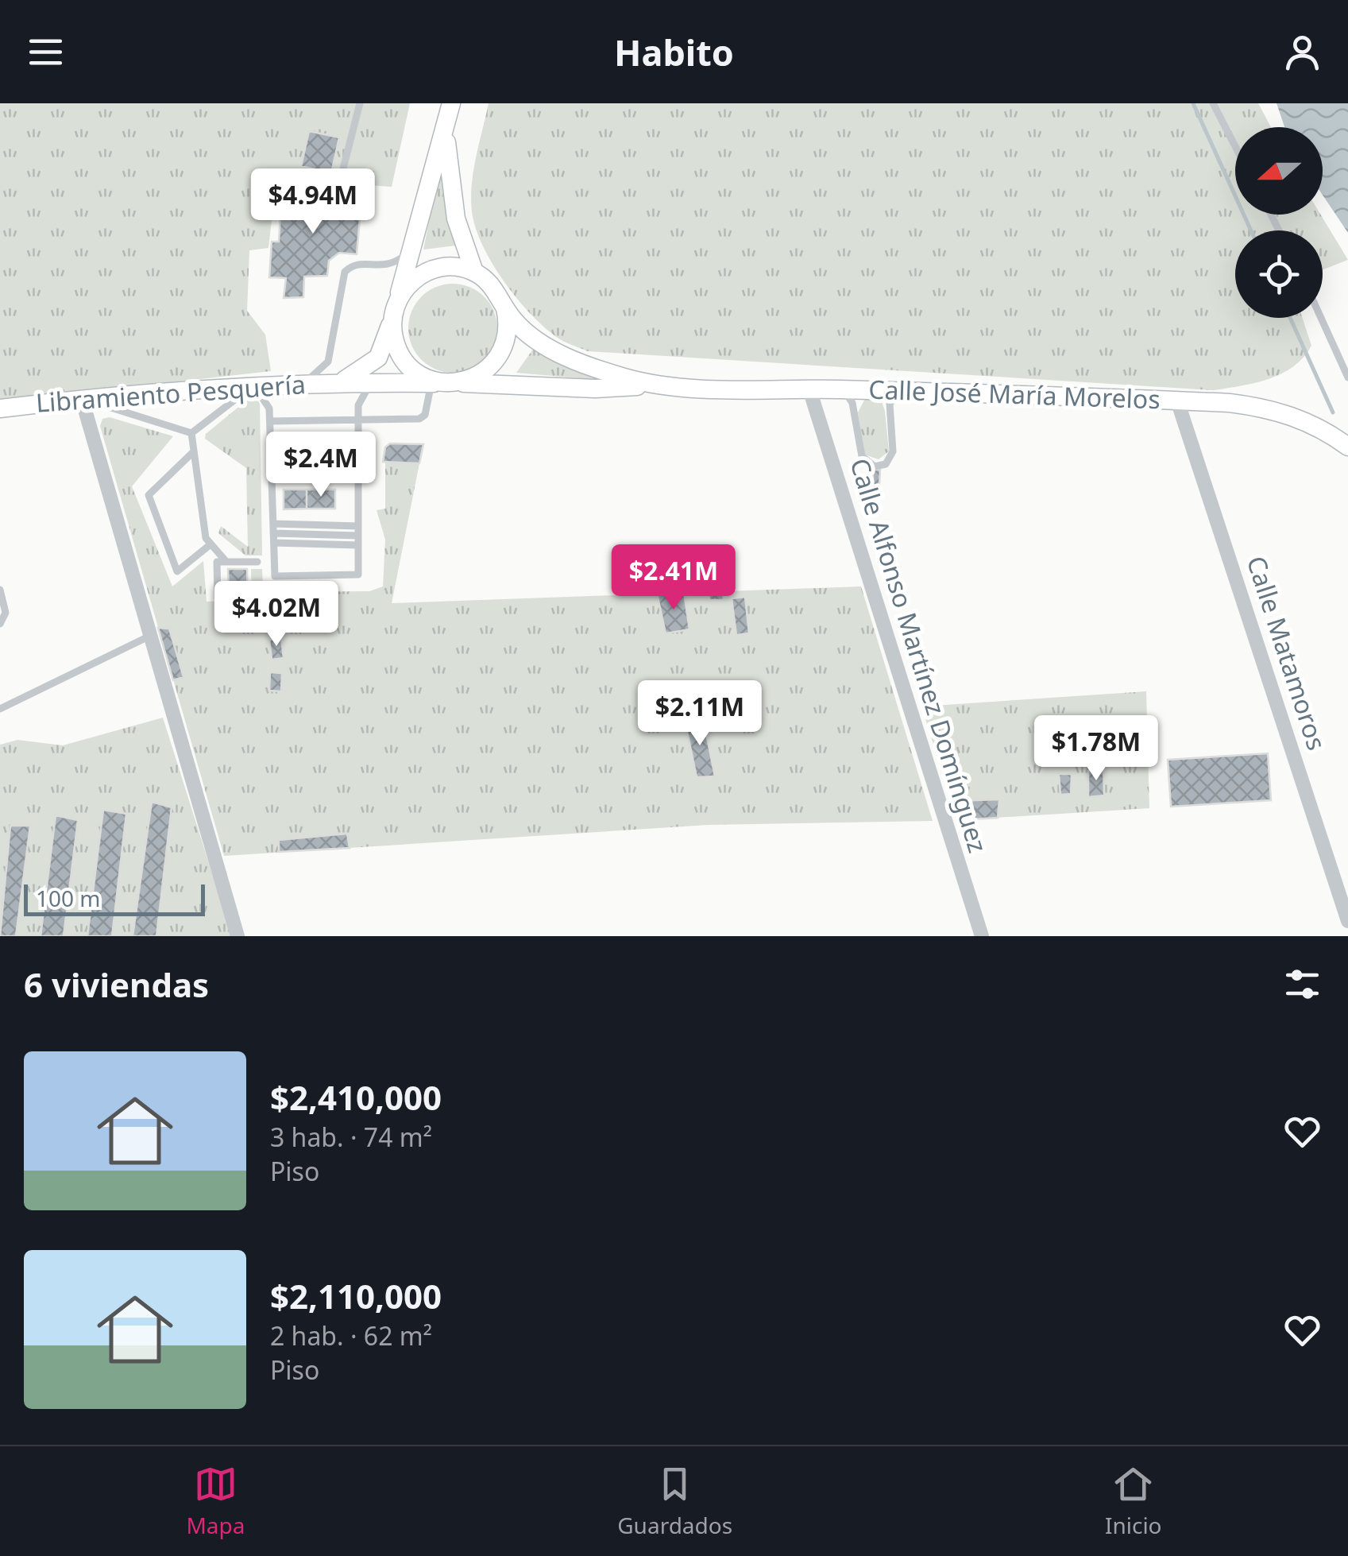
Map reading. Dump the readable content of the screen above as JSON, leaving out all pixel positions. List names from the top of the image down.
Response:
{
  "streets": {
    "main road": ["Libramiento Pesquería", "Calle José María Morelos"],
    "street": ["Calle Matamoros", "Calle Alfonso Martínez Domínguez"]
  },
  "crossings": [
    ["Libramiento Pesquería", "Calle José María Morelos"],
    ["Calle José María Morelos", "Calle Matamoros"],
    ["Calle José María Morelos", "Calle Alfonso Martínez Domínguez"]
  ],
  "scale_bar": "100 m",
  "north": "left",
  "page": {
    "header": "Habito",
    "price": [
      "$4.94M",
      "$2.4M",
      "$2.41M",
      "$4.02M",
      "$2.11M",
      "$1.78M"
    ],
    "scale": "100 m",
    "heading": "6 viviendas",
    "list": [
      {
        "name": "$2,410,000",
        "note": "3 hab. · 74 m² · Piso"
      },
      {
        "name": "$2,110,000",
        "note": "2 hab. · 62 m² · Piso"
      }
    ],
    "tabs": ["Mapa", "Guardados", "Inicio"]
  }
}
